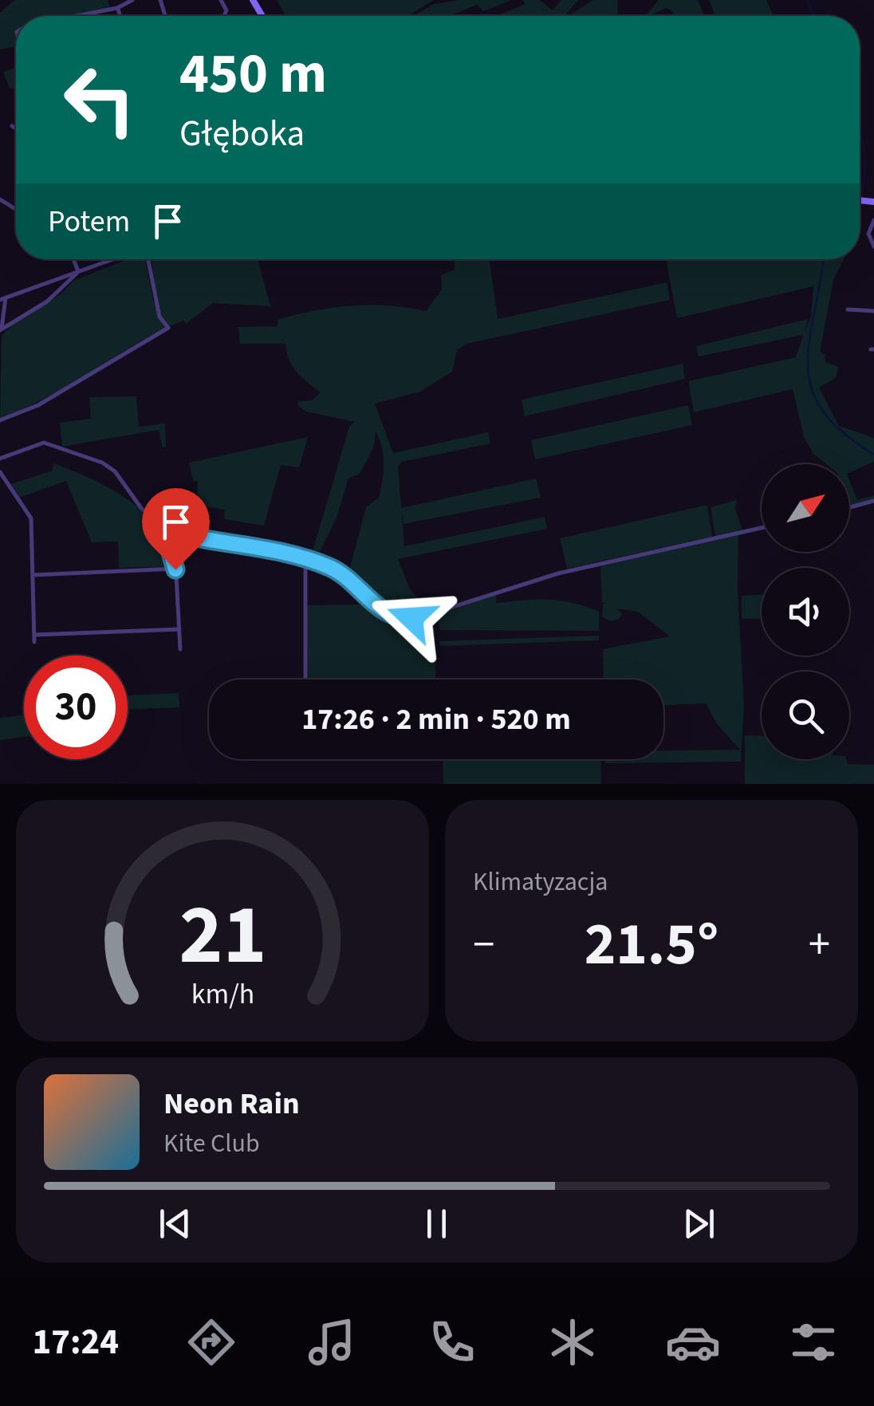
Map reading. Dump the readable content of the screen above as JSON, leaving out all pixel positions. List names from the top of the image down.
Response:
{
  "north": "top right",
  "page": {
    "turn": ["450 m", "Głęboka"],
    "then": "Potem",
    "limit": "30",
    "trip": "17:26 · 2 min · 520 m",
    "tile": "Klimatyzacja",
    "heat": ["−", "21.5°", "+"],
    "song": ["Neon Rain", "Kite Club"],
    "tabs": "17:24",
    "gauge": ["21", "km/h"]
  }
}
